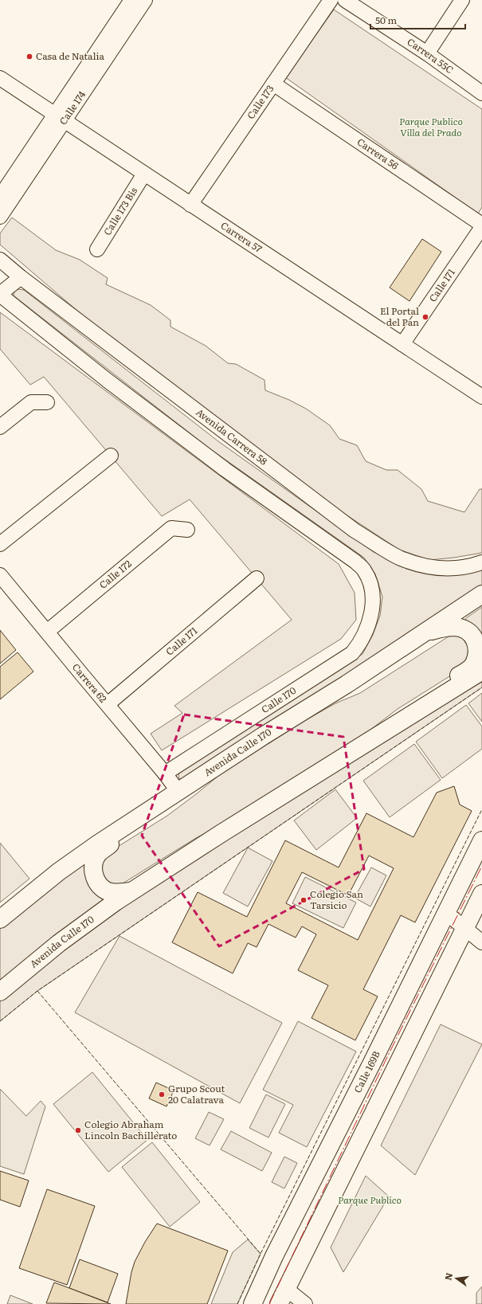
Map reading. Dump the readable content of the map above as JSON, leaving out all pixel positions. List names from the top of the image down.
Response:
{
  "streets": {
    "main road": ["Avenida Calle 170", "Calle 169B"],
    "street": [
      "Carrera 55C",
      "Calle 173",
      "Calle 174",
      "Carrera 56",
      "Calle 173 Bis",
      "Carrera 57",
      "Calle 171",
      "Avenida Carrera 58",
      "Calle 172",
      "Carrera 62",
      "Calle 170"
    ]
  },
  "crossings": [
    ["Calle 173", "Carrera 56"],
    ["Calle 173", "Carrera 57"],
    ["Calle 174", "Carrera 57"],
    ["Calle 173 Bis", "Carrera 57"],
    ["Carrera 57", "Calle 171"],
    ["Calle 171", "Carrera 62"],
    ["Calle 172", "Carrera 62"],
    ["Carrera 62", "Calle 170"],
    ["Carrera 62", "Avenida Calle 170"]
  ],
  "parks": ["Parque Publico Villa del Prado", "Parque Publico"],
  "places": [
    "Casa de Natalia",
    "El Portal del Pan",
    "Colegio San Tarsicio",
    "Grupo Scout 20 Calatrava",
    "Colegio Abraham Lincoln Bachillerato"
  ],
  "scale_bar": "50 m",
  "north": "left"
}
